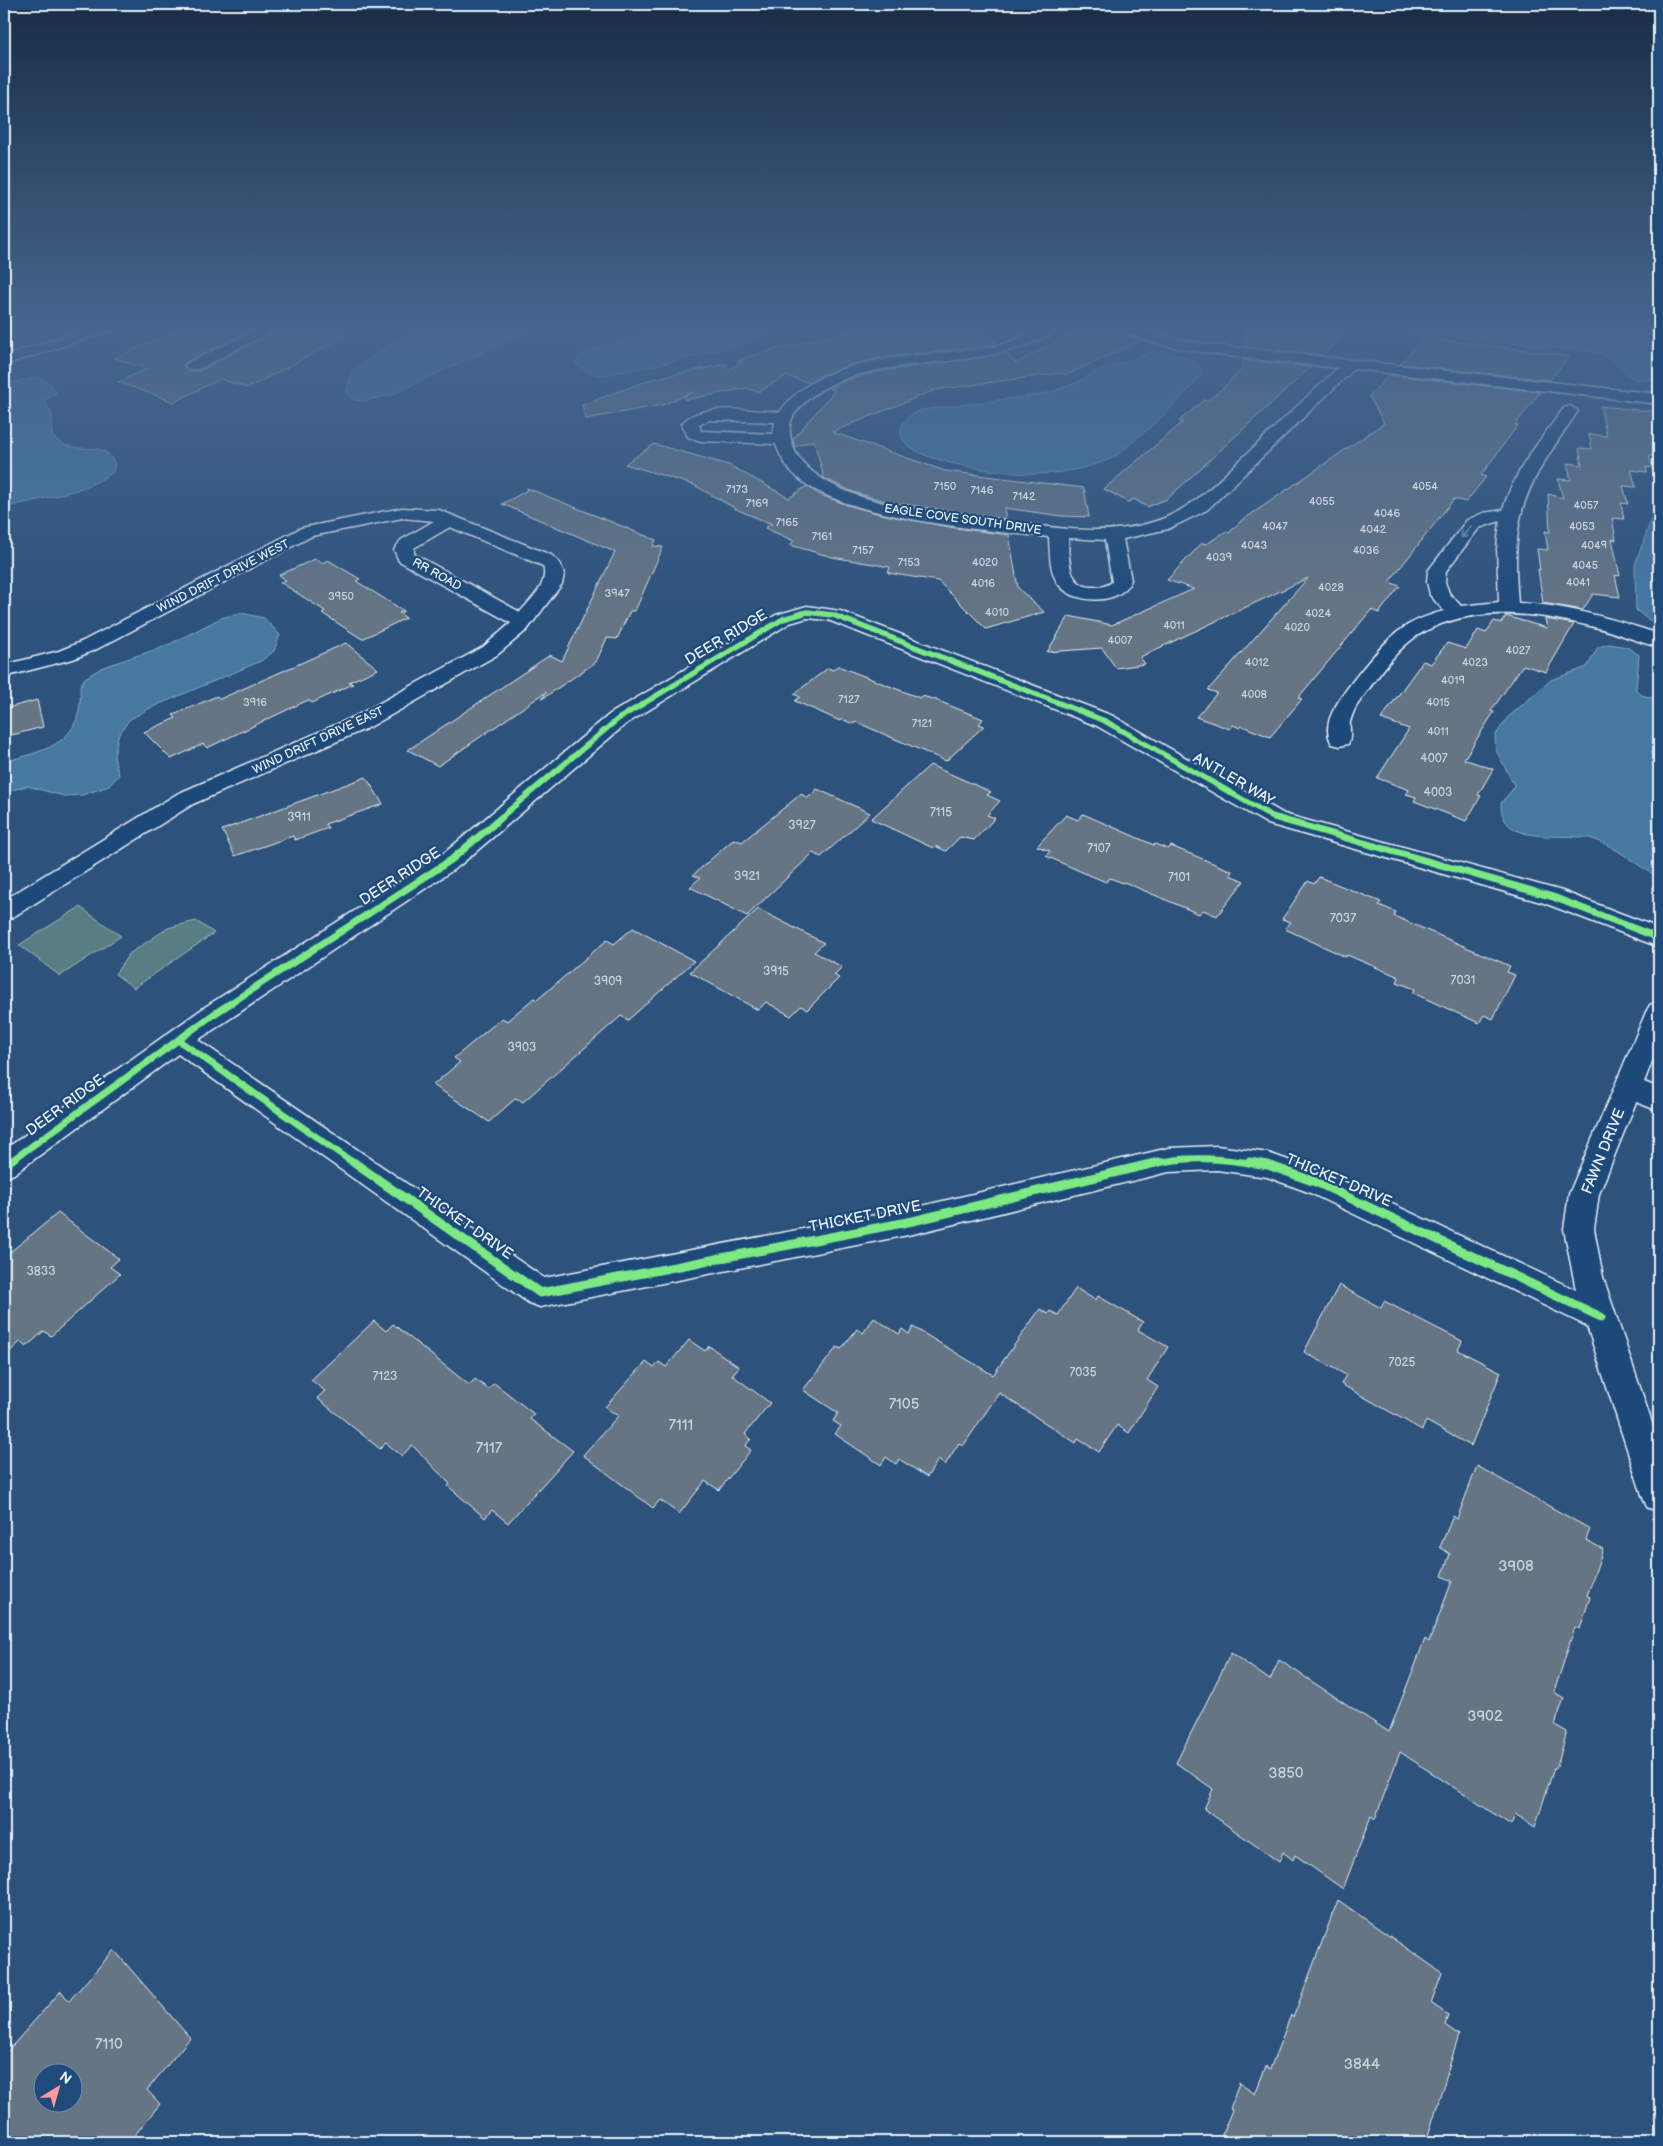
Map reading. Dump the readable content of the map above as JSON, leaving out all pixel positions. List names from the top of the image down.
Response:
{
  "streets": {
    "street": [
      "EAGLE COVE SOUTH DRIVE",
      "RR ROAD",
      "WIND DRIFT DRIVE WEST",
      "DEER RIDGE",
      "WIND DRIFT DRIVE EAST",
      "ANTLER WAY",
      "FAWN DRIVE",
      "THICKET DRIVE"
    ]
  },
  "crossings": [
    ["RR ROAD", "WIND DRIFT DRIVE WEST"],
    ["RR ROAD", "WIND DRIFT DRIVE EAST"],
    ["WIND DRIFT DRIVE WEST", "WIND DRIFT DRIVE EAST"],
    ["DEER RIDGE", "ANTLER WAY"],
    ["DEER RIDGE", "THICKET DRIVE"],
    ["FAWN DRIVE", "THICKET DRIVE"]
  ],
  "house_numbers": [
    "7150",
    "4054",
    "7173",
    "7146",
    "7142",
    "4055",
    "7169",
    "4057",
    "4046",
    "7165",
    "4047",
    "4053",
    "4042",
    "7161",
    "4043",
    "4049",
    "7157",
    "4036",
    "4039",
    "7153",
    "4020",
    "4045",
    "4041",
    "4016",
    "4028",
    "3947",
    "3950",
    "4010",
    "4024",
    "4011",
    "4020",
    "4007",
    "4027",
    "4012",
    "4023",
    "4019",
    "4008",
    "7127",
    "3916",
    "4015",
    "7121",
    "4011",
    "4007",
    "4003",
    "7115",
    "3911",
    "3927",
    "7107",
    "3921",
    "7101",
    "7037",
    "3915",
    "7031",
    "3909",
    "3903",
    "3833",
    "7025",
    "7035",
    "7123",
    "7105",
    "7111",
    "7117",
    "3908",
    "3902",
    "3850",
    "7110",
    "3844"
  ],
  "north": "top right"
}
